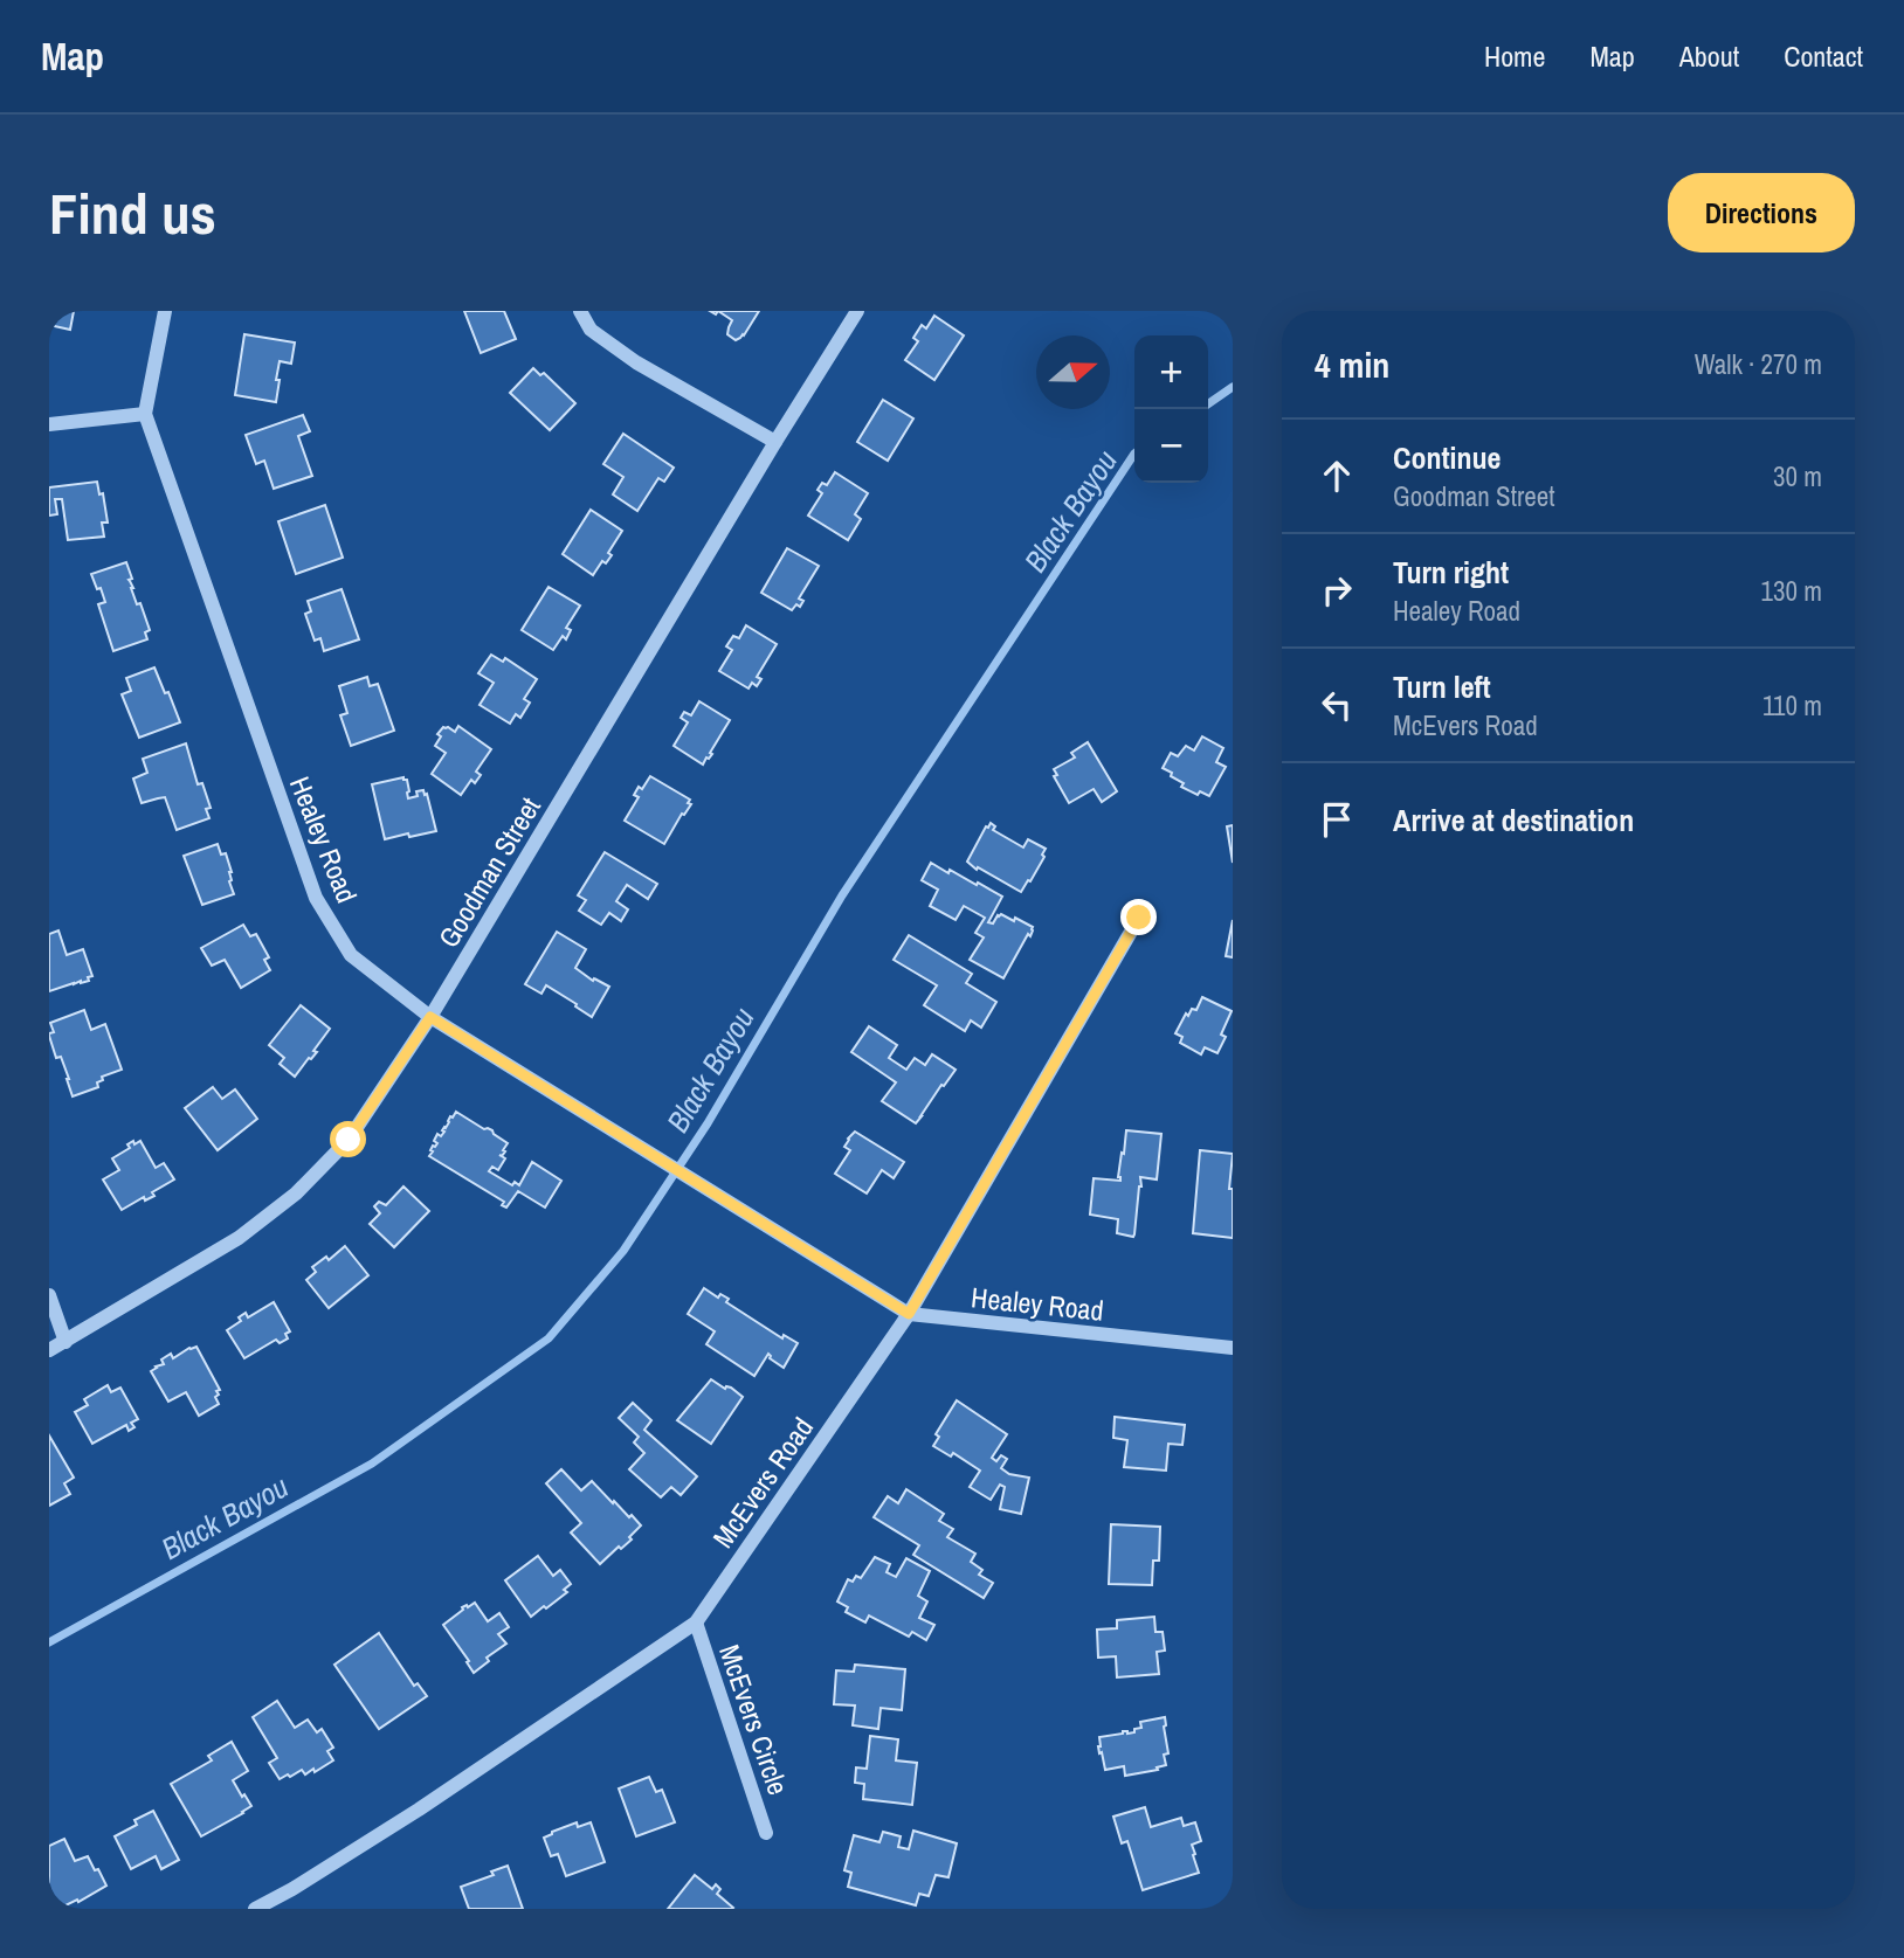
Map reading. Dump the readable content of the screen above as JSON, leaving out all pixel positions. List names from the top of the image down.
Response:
{
  "streets": {
    "street": [
      "Healey Road",
      "Goodman Street",
      "McEvers Road",
      "McEvers Circle"
    ]
  },
  "crossings": [
    ["Healey Road", "Goodman Street"],
    ["Healey Road", "McEvers Road"],
    ["McEvers Road", "McEvers Circle"]
  ],
  "water": ["Black Bayou"],
  "north": "right",
  "page": {
    "header": "Map",
    "nav": [
      "Home",
      "Map",
      "About",
      "Contact"
    ],
    "buttons": "Directions",
    "title": "Find us",
    "heading": ["4 min", "Walk · 270 m"],
    "map_buttons": ["+", "−"],
    "list": [
      ["Continue", "Goodman Street", "30 m"],
      ["Turn right", "Healey Road", "130 m"],
      ["Turn left", "McEvers Road", "110 m"],
      "Arrive at destination"
    ]
  }
}
